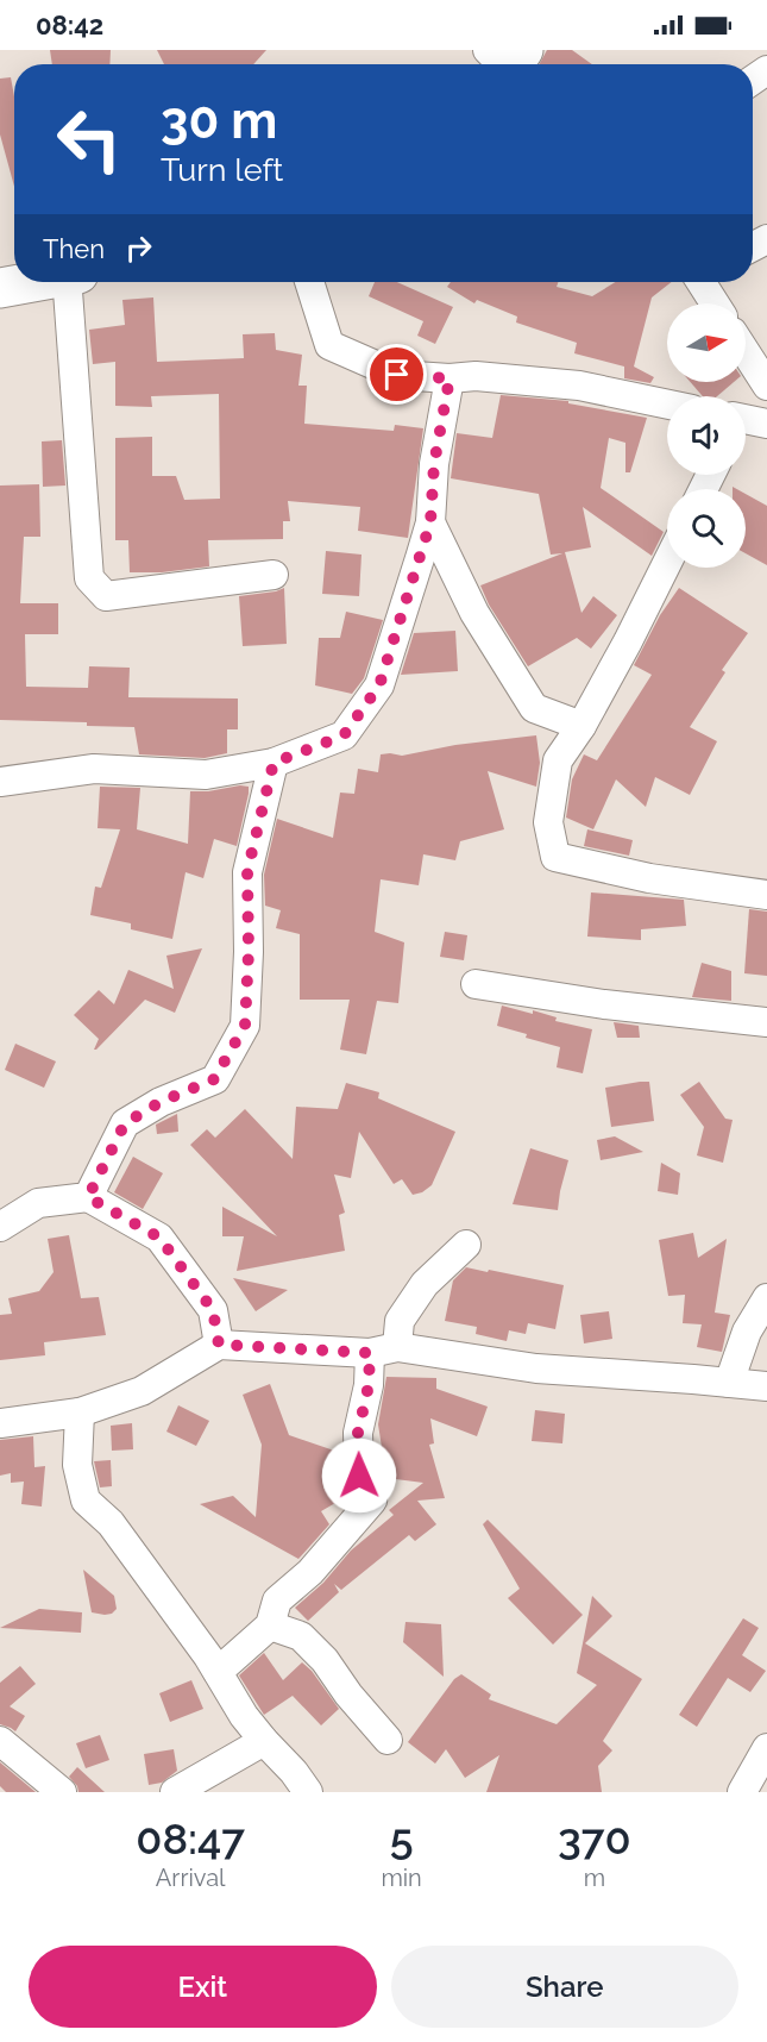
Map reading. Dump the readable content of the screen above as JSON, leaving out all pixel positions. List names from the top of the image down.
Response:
{
  "north": "right",
  "page": {
    "status": "08:42",
    "turn": ["30 m", "Turn left"],
    "then": "Then",
    "eta": [
      "08:47",
      "Arrival",
      "5",
      "min",
      "370",
      "m"
    ],
    "buttons": ["Exit", "Share"]
  }
}
